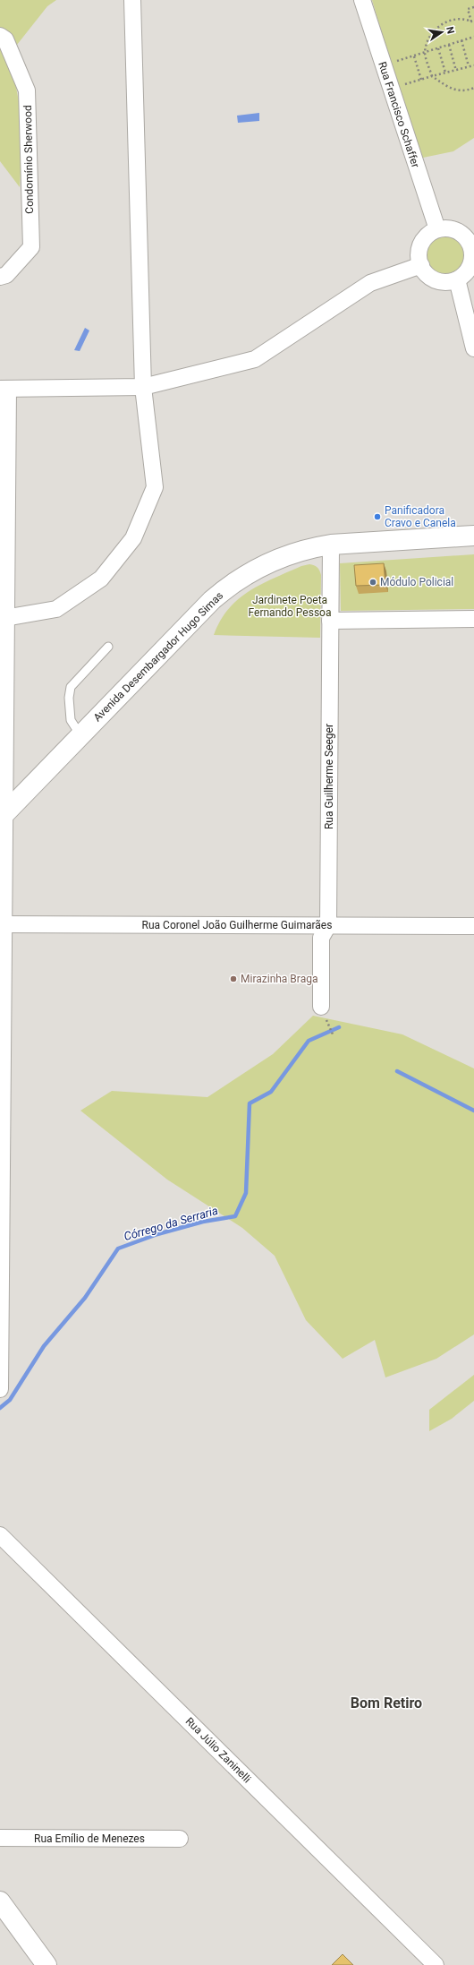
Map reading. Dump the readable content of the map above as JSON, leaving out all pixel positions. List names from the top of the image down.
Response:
{
  "streets": {
    "main road": ["Avenida Desembargador Hugo Simas"],
    "street": [
      "Rua Francisco Schaffer",
      "Condomínio Sherwood",
      "Rua Guilherme Seeger",
      "Rua Coronel João Guilherme Guimarães",
      "Rua Júlio Zaninelli",
      "Rua Emílio de Menezes"
    ]
  },
  "crossings": [
    ["Avenida Desembargador Hugo Simas", "Rua Guilherme Seeger"],
    ["Rua Guilherme Seeger", "Rua Coronel João Guilherme Guimarães"]
  ],
  "districts": ["Bom Retiro"],
  "water": ["Córrego da Serraria"],
  "parks": ["Jardinete Poeta Fernando Pessoa"],
  "places": ["Panificadora Cravo e Canela", "Módulo Policial", "Mirazinha Braga"],
  "north": "right"
}
